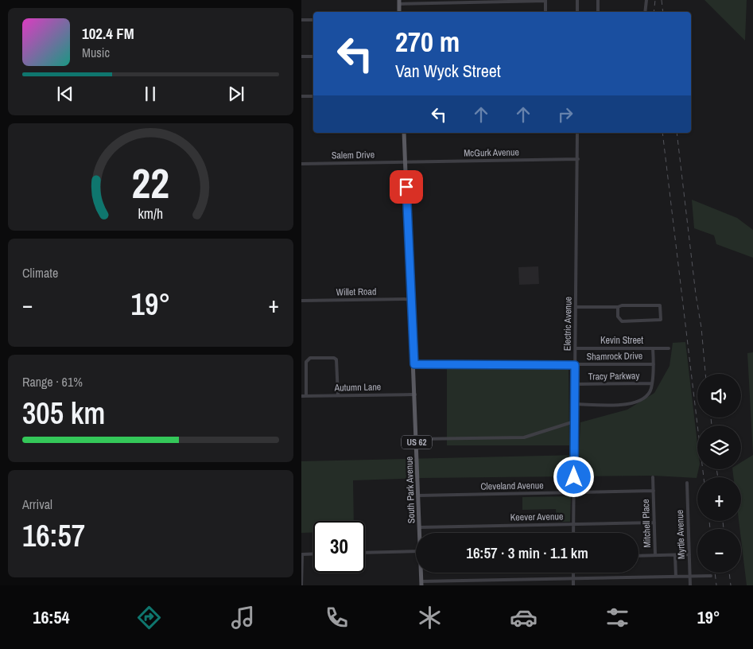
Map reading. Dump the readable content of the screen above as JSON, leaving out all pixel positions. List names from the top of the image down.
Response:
{
  "streets": {
    "main road": ["US 62", "South Park Avenue"],
    "street": [
      "McGurk Avenue",
      "Salem Drive",
      "Willet Road",
      "Electric Avenue",
      "Kevin Street",
      "Shamrock Drive",
      "Tracy Parkway",
      "Autumn Lane",
      "Cleveland Avenue",
      "Keever Avenue",
      "Mitchell Place",
      "Myrtle Avenue"
    ]
  },
  "crossings": [
    ["McGurk Avenue", "Salem Drive"],
    ["McGurk Avenue", "Electric Avenue"],
    ["McGurk Avenue", "South Park Avenue"],
    ["Salem Drive", "South Park Avenue"],
    ["Willet Road", "South Park Avenue"],
    ["Electric Avenue", "Kevin Street"],
    ["Electric Avenue", "Shamrock Drive"],
    ["Electric Avenue", "Tracy Parkway"],
    ["Electric Avenue", "Cleveland Avenue"],
    ["Electric Avenue", "Keever Avenue"],
    ["Shamrock Drive", "South Park Avenue"],
    ["Autumn Lane", "South Park Avenue"],
    ["Cleveland Avenue", "South Park Avenue"],
    ["Cleveland Avenue", "Mitchell Place"],
    ["South Park Avenue", "Keever Avenue"],
    ["Keever Avenue", "Mitchell Place"]
  ],
  "page": {
    "turn": ["270 m", "Van Wyck Street"],
    "song": ["102.4 FM", "Music"],
    "tile": [
      "Climate",
      ["Range · 61%", "305 km"],
      ["Arrival", "16:57"]
    ],
    "heat": ["−", "19°", "+"],
    "map_buttons": ["+", "−"],
    "limit": "30",
    "trip": "16:57 · 3 min · 1.1 km",
    "tabs": ["16:54", "19°"],
    "gauge": ["22", "km/h"]
  }
}
